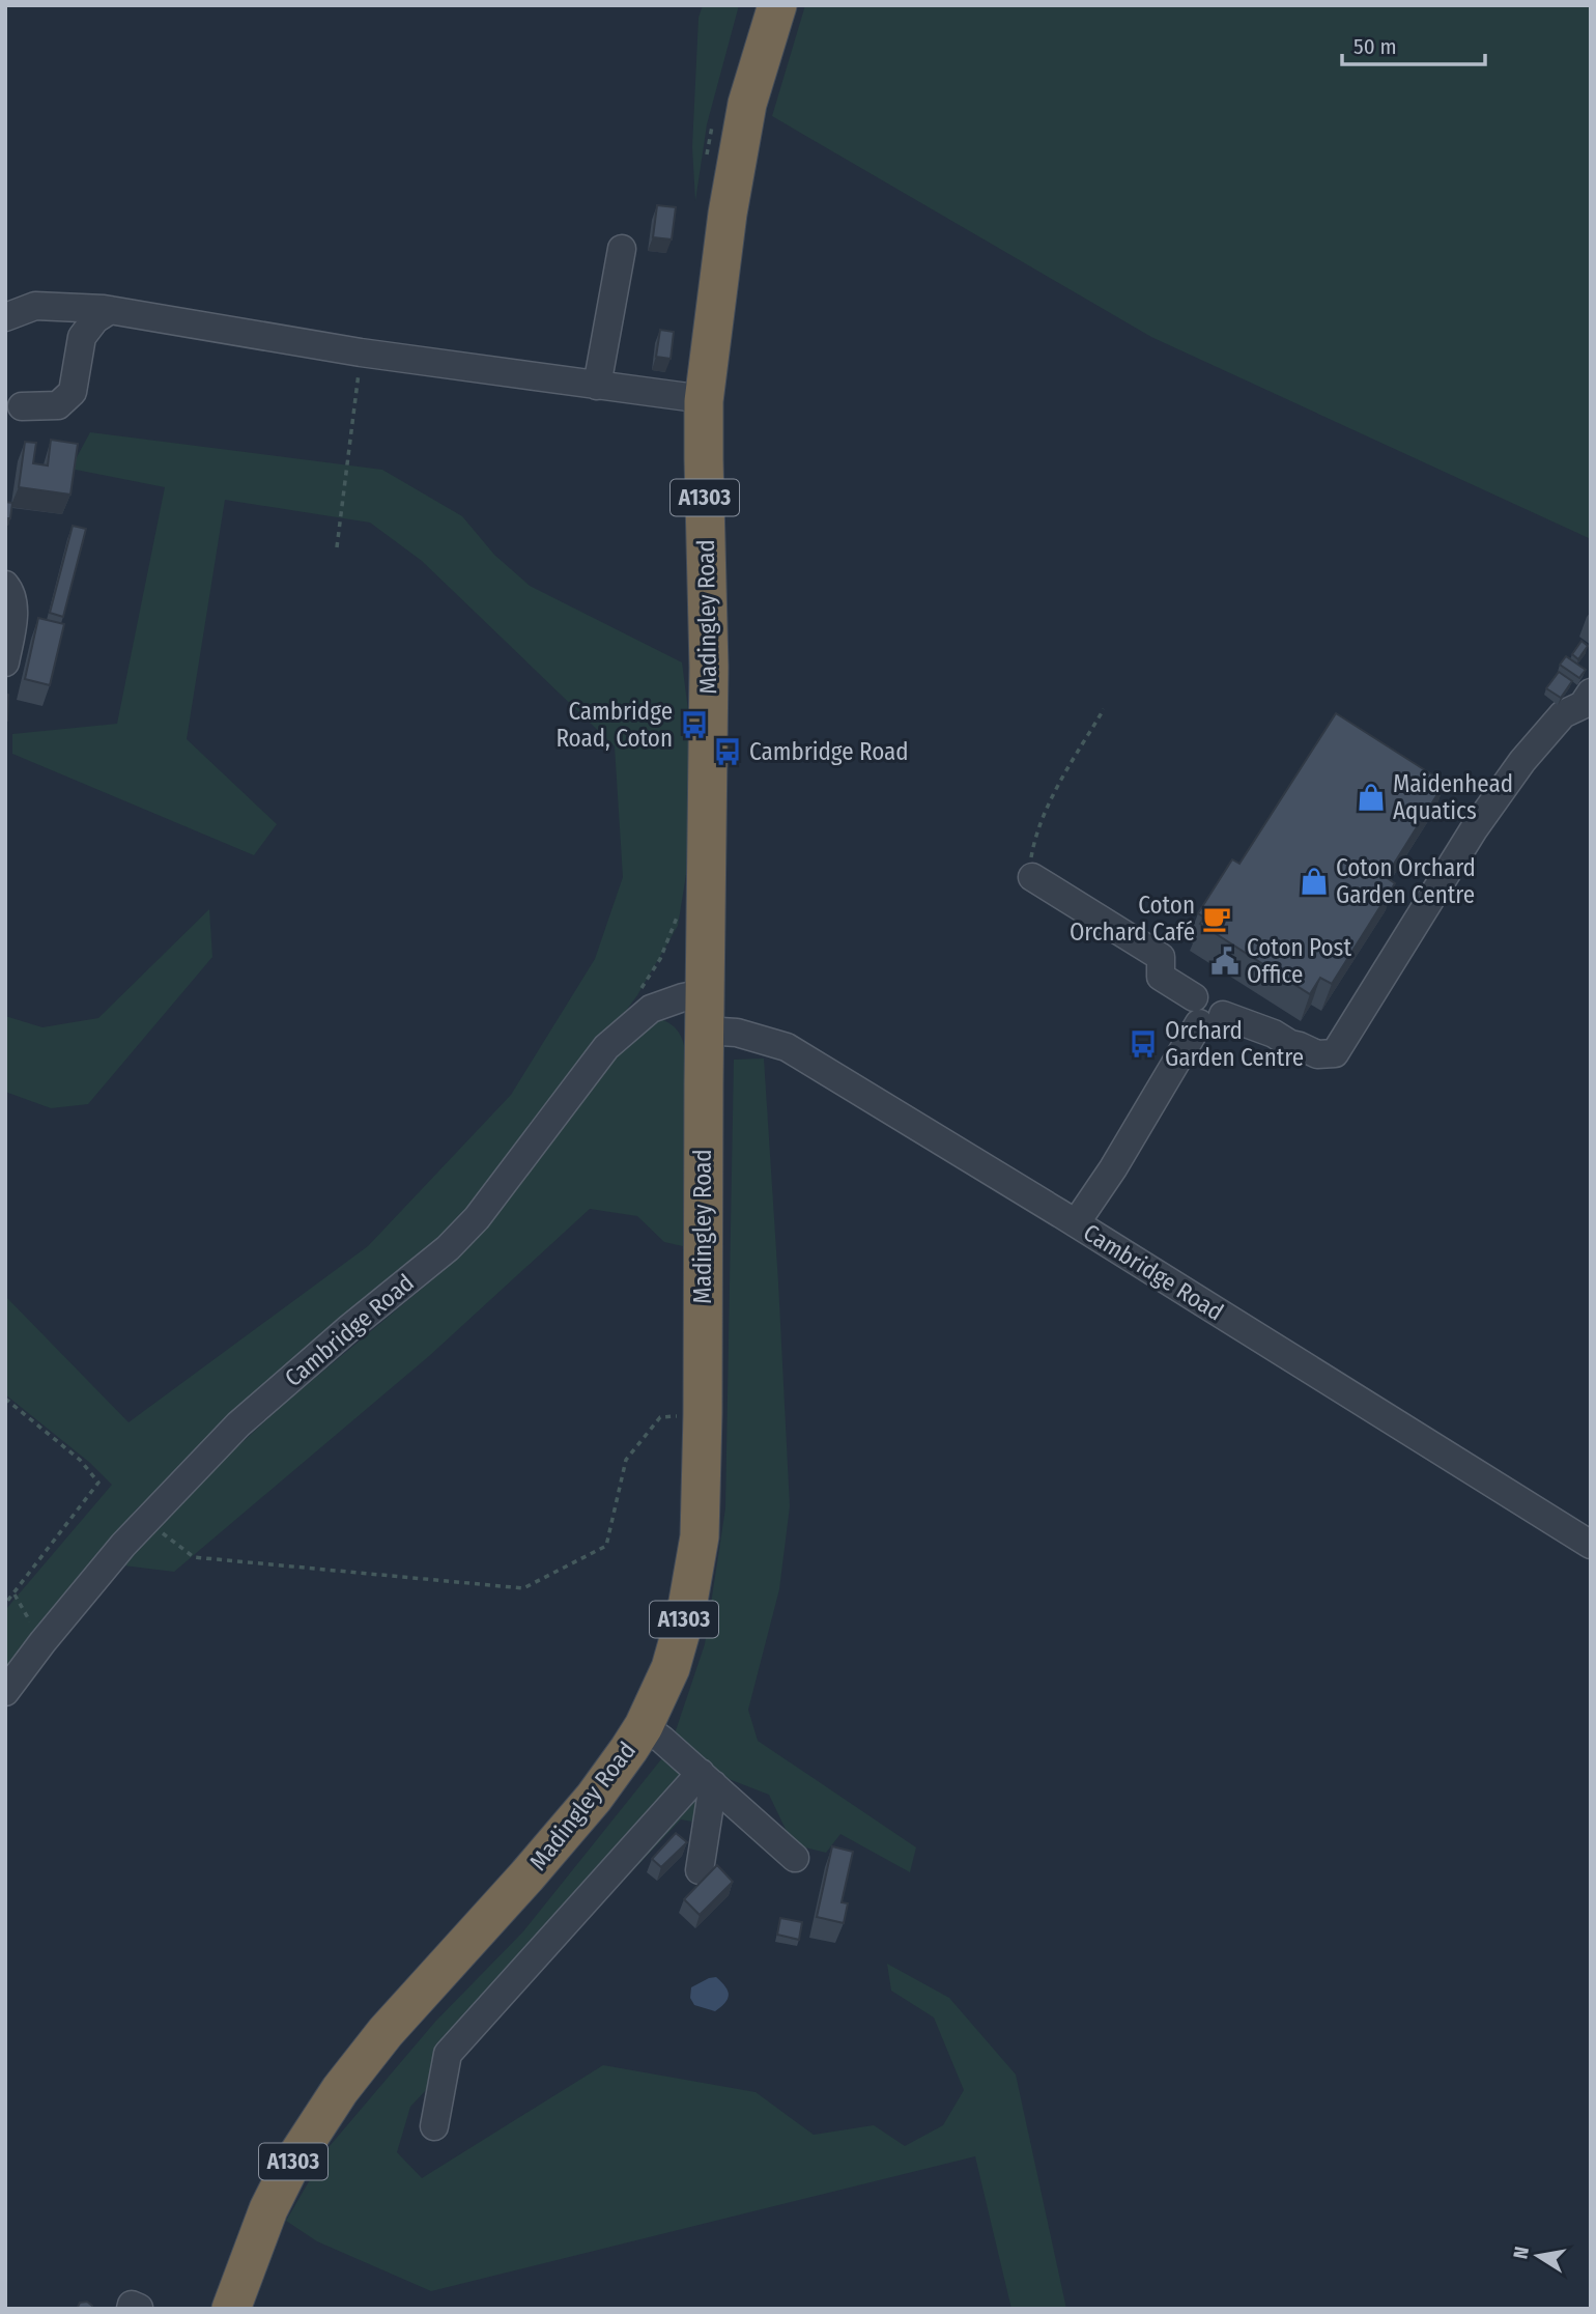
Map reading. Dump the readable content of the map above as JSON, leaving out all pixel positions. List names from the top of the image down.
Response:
{
  "streets": {
    "highway": ["A1303", "Madingley Road"],
    "street": ["Cambridge Road"]
  },
  "crossings": [
    ["Madingley Road", "Cambridge Road"]
  ],
  "places": {
    "bus stop": ["Cambridge Road, Coton", "Cambridge Road", "Orchard Garden Centre"],
    "shop": ["Maidenhead Aquatics", "Coton Orchard Garden Centre"],
    "cafe": ["Coton Orchard Café"],
    "public building": ["Coton Post Office"]
  },
  "scale_bar": "50 m",
  "north": "left"
}
